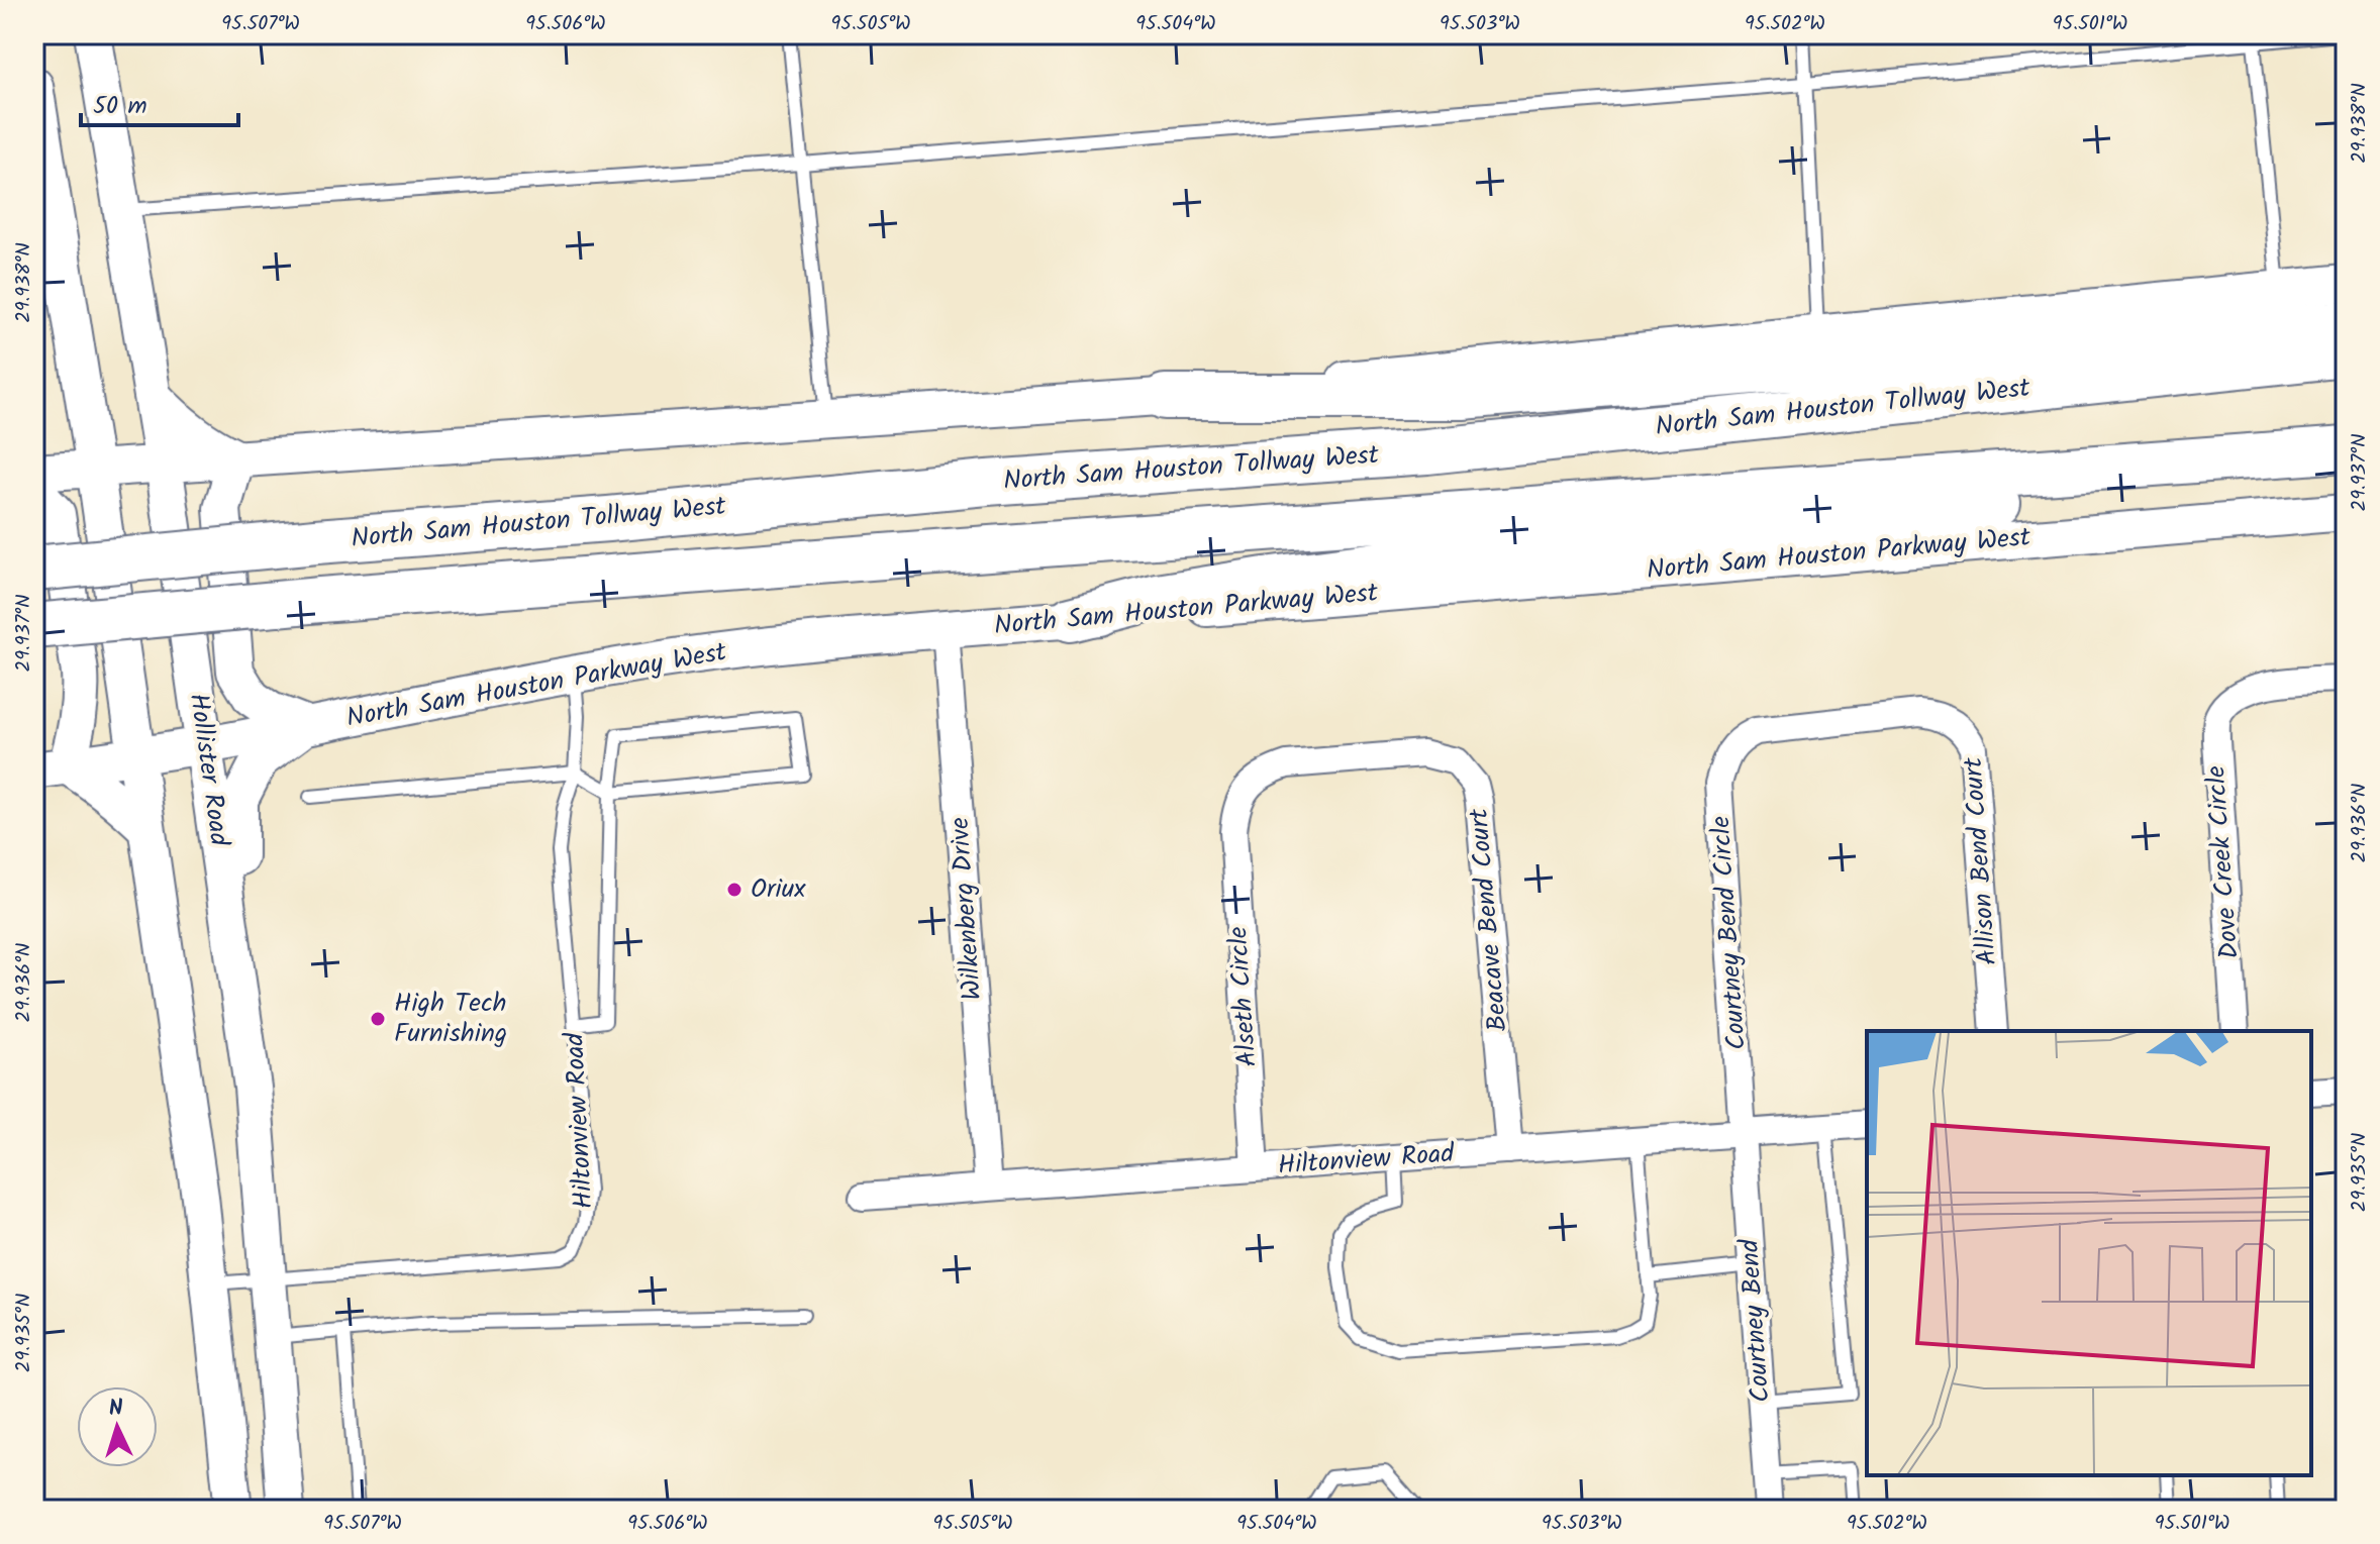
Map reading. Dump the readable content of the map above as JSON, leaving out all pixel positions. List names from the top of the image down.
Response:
{
  "streets": {
    "highway": ["North Sam Houston Tollway West"],
    "main road": ["North Sam Houston Parkway West", "Hollister Road"],
    "street": [
      "Allison Bend Court",
      "Dove Creek Circle",
      "Wilkenberg Drive",
      "Beacave Bend Court",
      "Courtney Bend Circle",
      "Alseth Circle",
      "Hiltonview Road",
      "Courtney Bend"
    ]
  },
  "crossings": [
    ["North Sam Houston Parkway West", "Hollister Road"],
    ["North Sam Houston Parkway West", "Wilkenberg Drive"],
    ["North Sam Houston Parkway West", "Hiltonview Road"],
    ["Hollister Road", "Hiltonview Road"],
    ["Allison Bend Court", "Courtney Bend Circle"],
    ["Wilkenberg Drive", "Hiltonview Road"],
    ["Beacave Bend Court", "Alseth Circle"],
    ["Beacave Bend Court", "Hiltonview Road"],
    ["Courtney Bend Circle", "Hiltonview Road"],
    ["Courtney Bend Circle", "Courtney Bend"],
    ["Alseth Circle", "Hiltonview Road"],
    ["Hiltonview Road", "Courtney Bend"]
  ],
  "places": ["Oriux", "High Tech Furnishing"],
  "scale_bar": "50 m",
  "north": "top",
  "coordinates": [
    "95.507°W",
    "95.506°W",
    "95.505°W",
    "95.504°W",
    "95.503°W",
    "95.502°W",
    "95.501°W",
    "29.938°N",
    "29.937°N",
    "29.936°N",
    "29.935°N"
  ]
}
